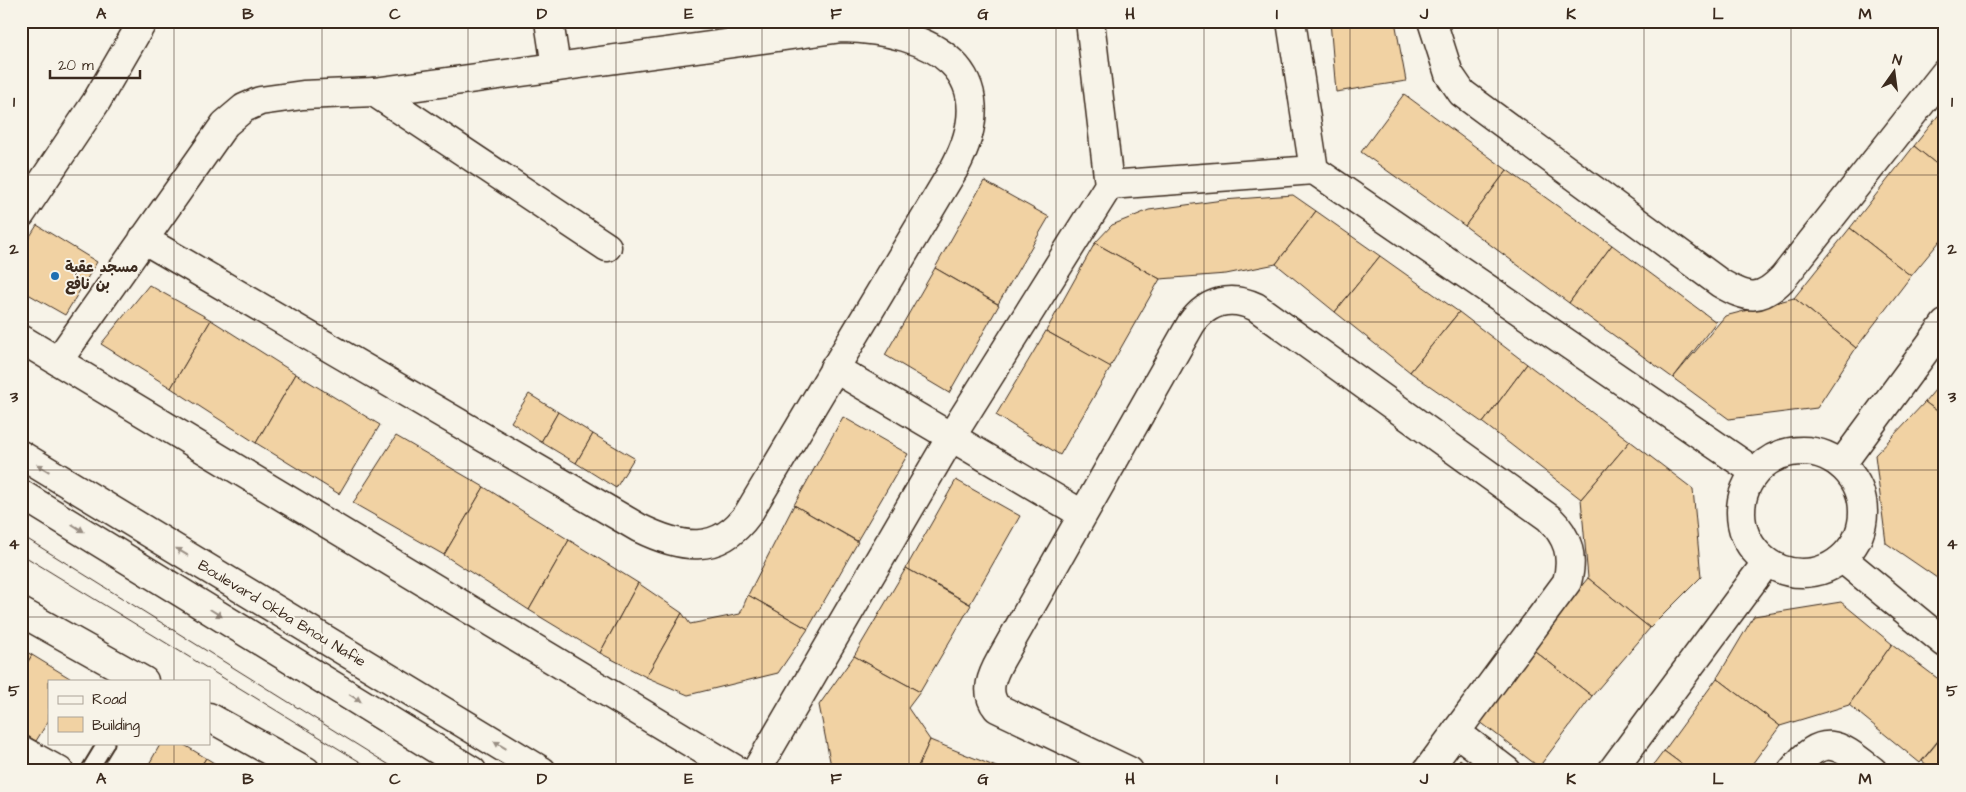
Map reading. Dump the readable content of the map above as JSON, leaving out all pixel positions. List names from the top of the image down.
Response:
{
  "streets": {
    "street": ["Boulevard Okba Bnou Nafie"]
  },
  "places": ["مسجد عقبة بن نافع"],
  "legend": ["Road", "Building"],
  "scale_bar": "20 m",
  "north": "top",
  "grid": {
    "columns": [
      "A",
      "B",
      "C",
      "D",
      "E",
      "F",
      "G",
      "H",
      "I",
      "J",
      "K",
      "L",
      "M"
    ],
    "rows": [
      "1",
      "2",
      "3",
      "4",
      "5"
    ]
  }
}
